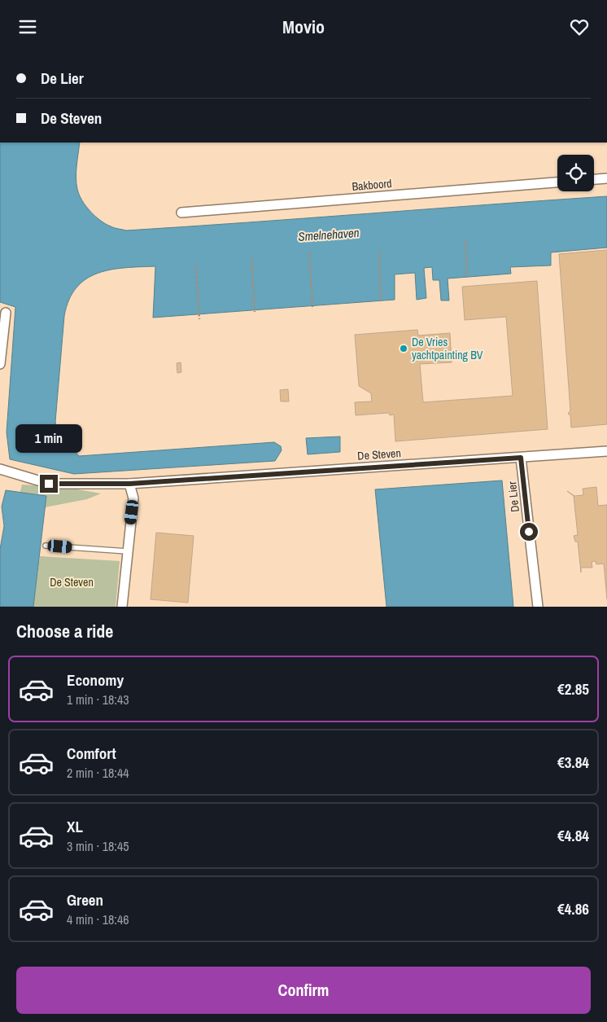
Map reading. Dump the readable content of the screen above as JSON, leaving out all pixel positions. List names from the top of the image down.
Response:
{
  "streets": {
    "street": ["Bakboord", "De Steven", "De Lier"]
  },
  "crossings": [
    ["De Steven", "De Lier"]
  ],
  "water": ["Smelnehaven"],
  "parks": ["De Steven"],
  "places": ["De Vries yachtpainting BV"],
  "page": {
    "header": "Movio",
    "banner": ["De Lier", "De Steven"],
    "bubble": "1 min",
    "heading": "Choose a ride",
    "list": [
      {
        "name": "Economy",
        "note": "1 min · 18:43",
        "value": "€2.85"
      },
      {
        "name": "Comfort",
        "note": "2 min · 18:44",
        "value": "€3.84"
      },
      {
        "name": "XL",
        "note": "3 min · 18:45",
        "value": "€4.84"
      },
      {
        "name": "Green",
        "note": "4 min · 18:46",
        "value": "€4.86"
      }
    ],
    "buttons": "Confirm"
  }
}
